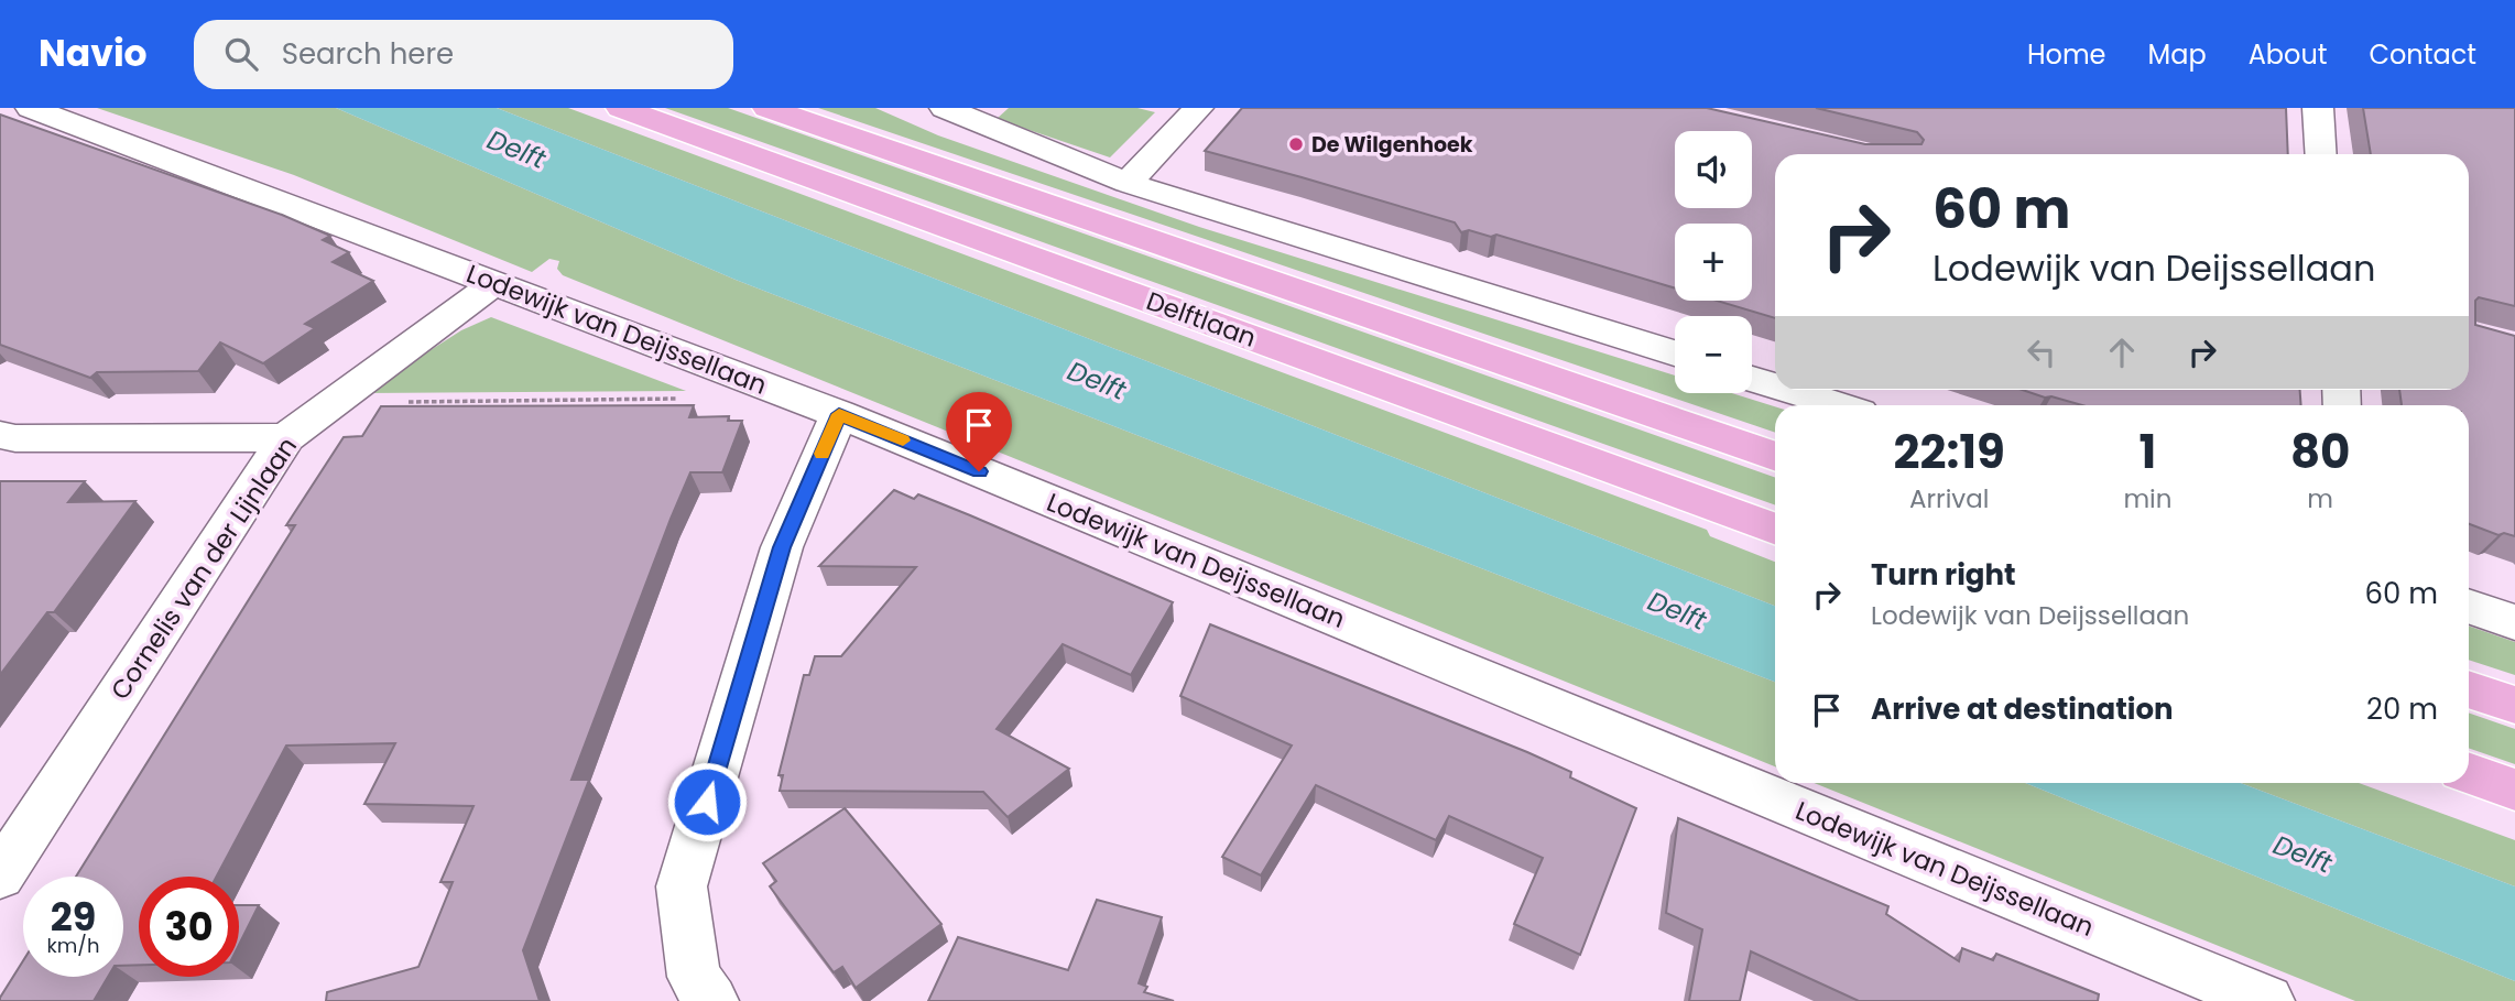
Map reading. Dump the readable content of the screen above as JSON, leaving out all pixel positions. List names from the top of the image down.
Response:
{
  "streets": {
    "main road": ["Delftlaan"],
    "street": ["Lodewijk van Deijssellaan", "Cornelis van der Lijnlaan"]
  },
  "crossings": [
    ["Lodewijk van Deijssellaan", "Cornelis van der Lijnlaan"]
  ],
  "water": ["Delft"],
  "places": ["De Wilgenhoek"],
  "page": {
    "header": "Navio",
    "search": "Search here",
    "nav": [
      "Home",
      "Map",
      "About",
      "Contact"
    ],
    "map_buttons": ["+", "−"],
    "turn": ["60 m", "Lodewijk van Deijssellaan"],
    "eta": [
      "22:19",
      "Arrival",
      "1",
      "min",
      "80",
      "m"
    ],
    "list": [
      {
        "name": "Turn right",
        "note": "Lodewijk van Deijssellaan",
        "value": "60 m"
      },
      {
        "name": "Arrive at destination",
        "value": "20 m"
      }
    ],
    "speed": "29 km/h",
    "limit": "30"
  }
}
